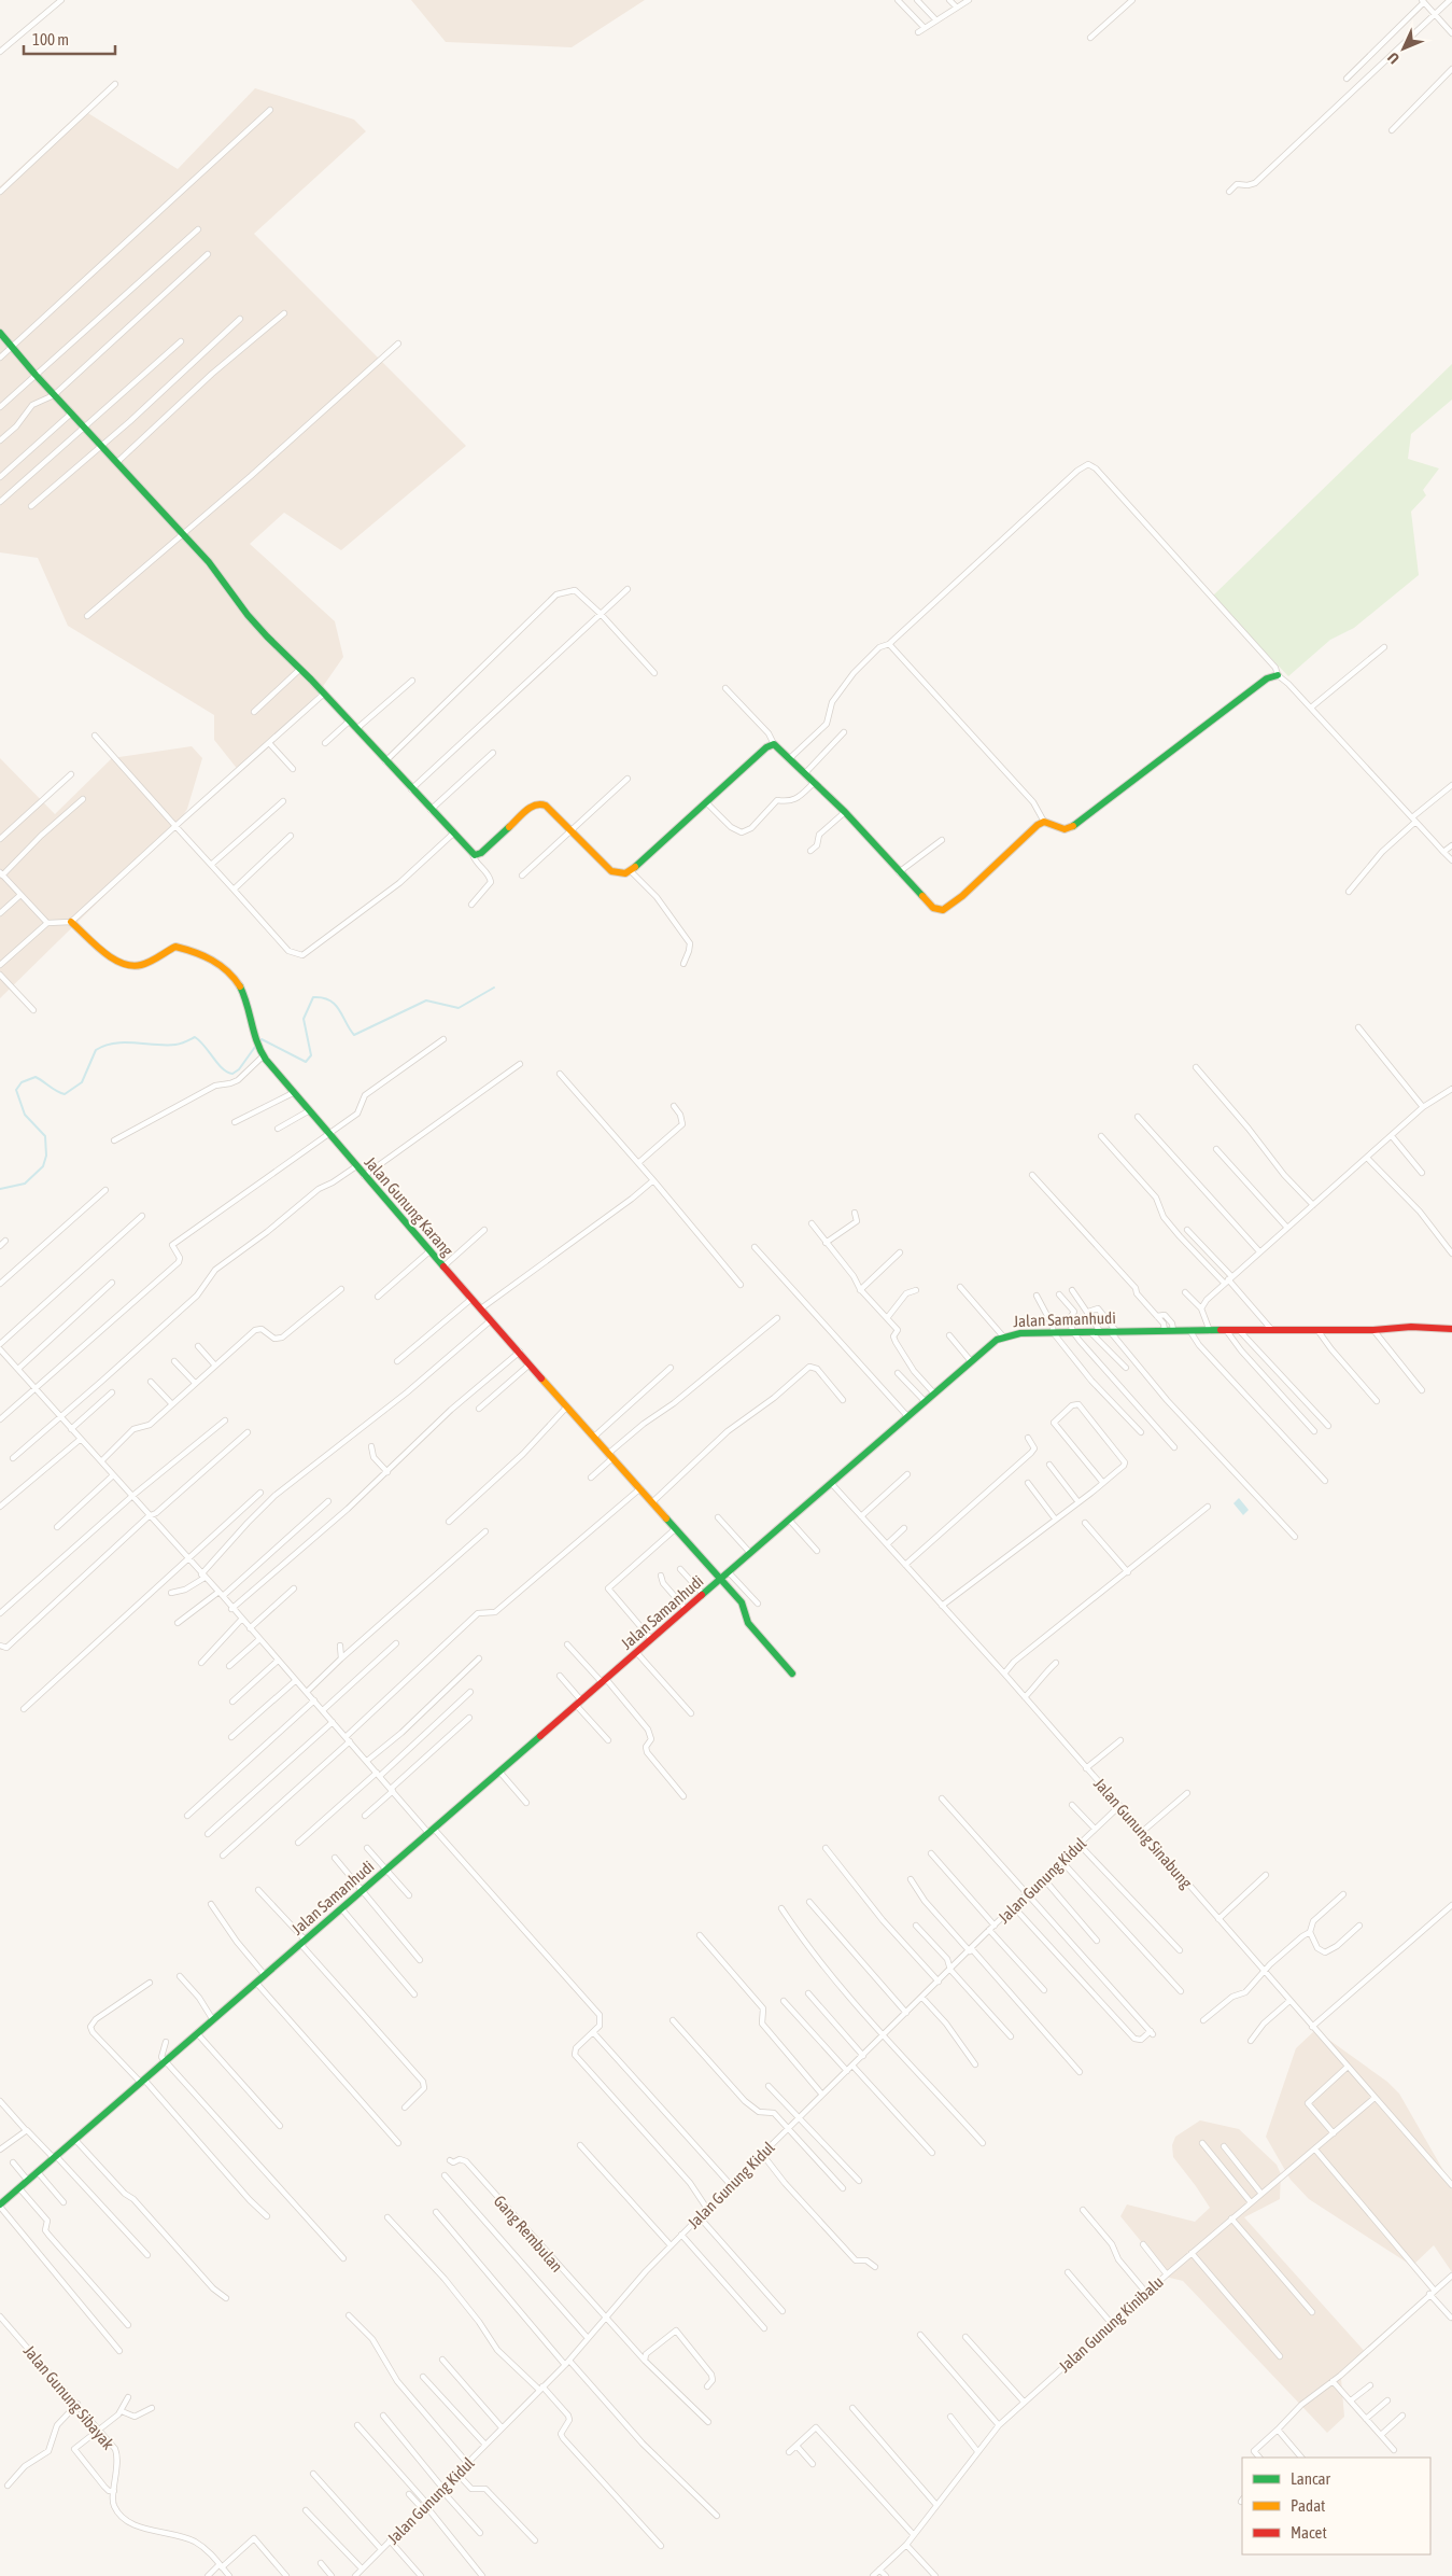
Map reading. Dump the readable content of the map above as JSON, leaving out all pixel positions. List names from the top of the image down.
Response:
{
  "streets": {
    "street": [
      "Jalan Gunung Karang",
      "Jalan Samanhudi",
      "Jalan Gunung Sinabung",
      "Jalan Gunung Kidul",
      "Gang Rembulan",
      "Jalan Gunung Kinibalu",
      "Jalan Gunung Sibayak"
    ]
  },
  "crossings": [
    ["Jalan Gunung Karang", "Jalan Samanhudi"],
    ["Jalan Samanhudi", "Jalan Gunung Sinabung"],
    ["Jalan Gunung Sinabung", "Jalan Gunung Kidul"],
    ["Jalan Gunung Sinabung", "Jalan Gunung Kinibalu"],
    ["Jalan Gunung Kidul", "Gang Rembulan"]
  ],
  "legend": ["Lancar", "Padat", "Macet"],
  "scale_bar": "100 m",
  "north": "bottom left"
}
